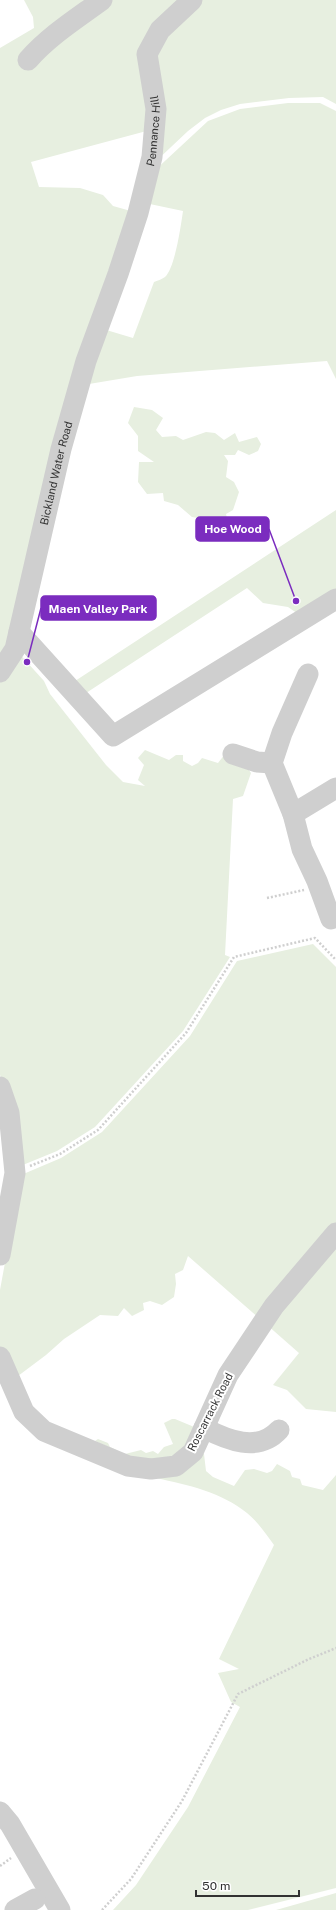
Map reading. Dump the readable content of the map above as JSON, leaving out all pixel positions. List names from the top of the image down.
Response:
{
  "streets": {
    "street": ["Pennance Hill", "Bickland Water Road", "Roscarrack Road"]
  },
  "crossings": [
    ["Pennance Hill", "Bickland Water Road"]
  ],
  "places": ["Hoe Wood", "Maen Valley Park"],
  "scale_bar": "50 m"
}
